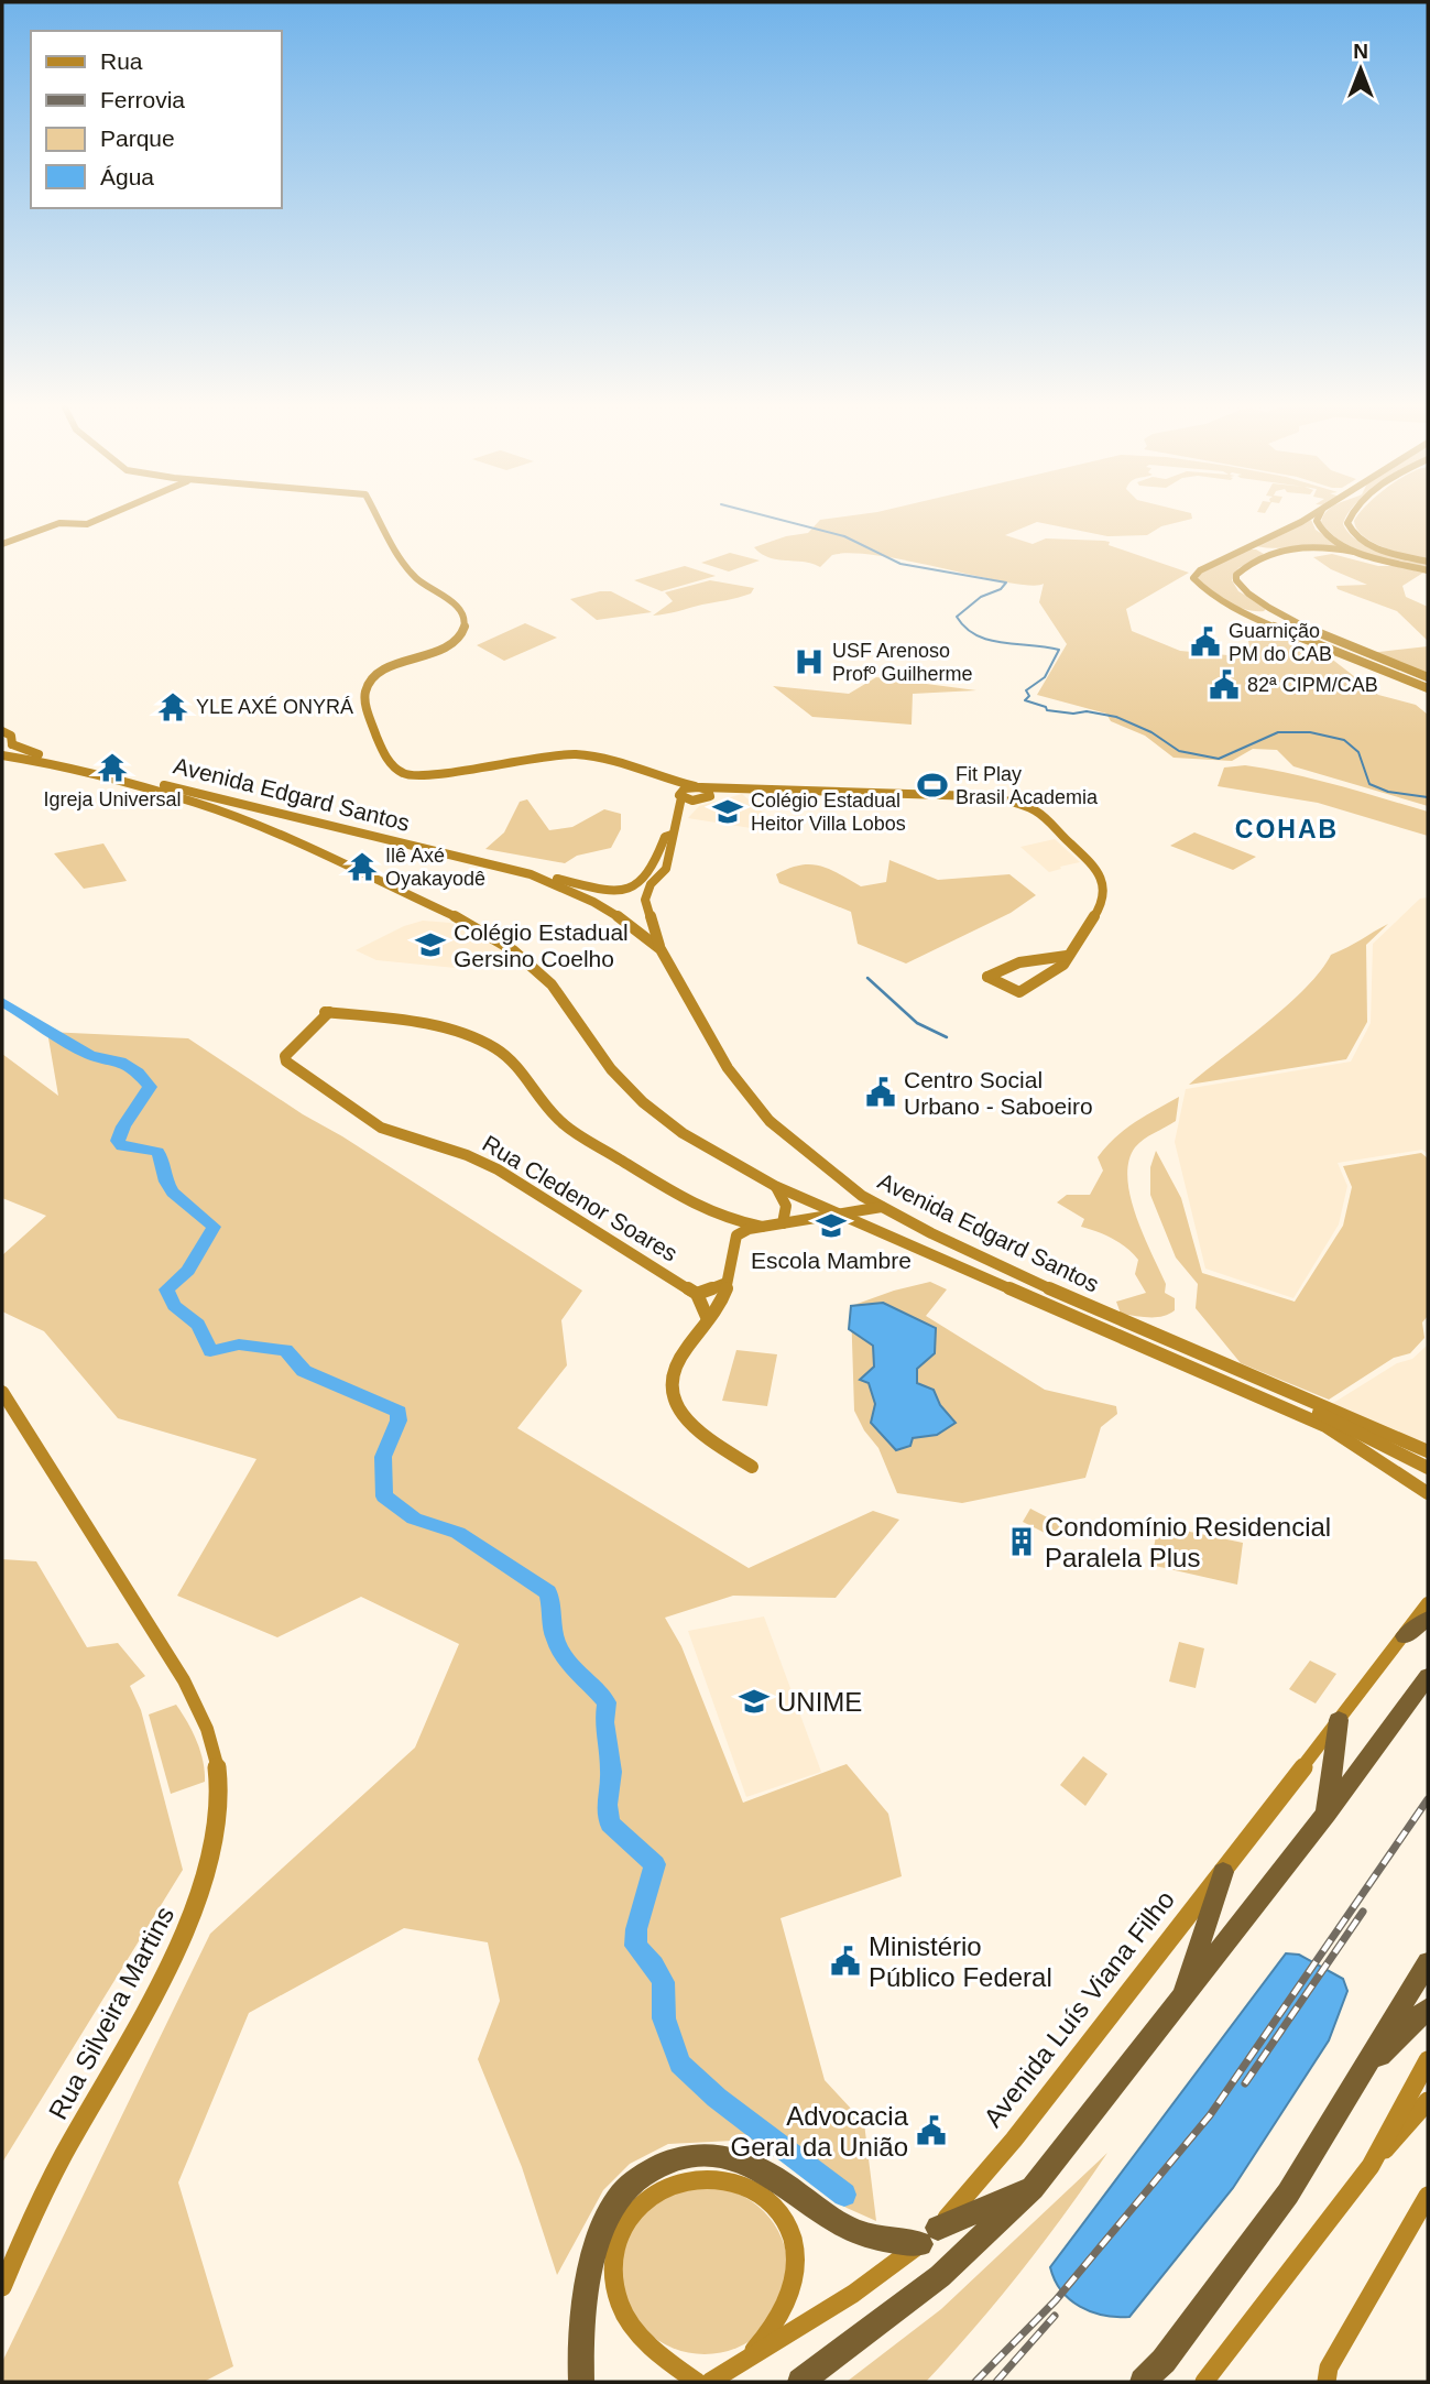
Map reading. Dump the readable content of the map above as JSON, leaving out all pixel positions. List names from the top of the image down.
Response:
{
  "streets": {
    "main road": [
      "Avenida Edgard Santos",
      "Rua Cledenor Soares",
      "Avenida Luís Viana Filho",
      "Rua Silveira Martins"
    ]
  },
  "districts": ["COHAB"],
  "places": {
    "public building": [
      "Guarnição PM do CAB",
      "82ª CIPM/CAB",
      "Centro Social Urbano - Saboeiro",
      "Ministério Público Federal",
      "Advocacia Geral da União"
    ],
    "hospital": ["USF Arenoso Profº Guilherme"],
    "temple": ["YLE AXÉ ONYRÁ", "Igreja Universal", "Ilê Axé Oyakayodê"],
    "sports": ["Fit Play Brasil Academia"],
    "school or university": [
      "Colégio Estadual Heitor Villa Lobos",
      "Colégio Estadual Gersino Coelho",
      "Escola Mambre",
      "UNIME"
    ],
    "building": ["Condomínio Residencial Paralela Plus"]
  },
  "legend": [
    "Rua",
    "Ferrovia",
    "Parque",
    "Água"
  ],
  "north": "top"
}
